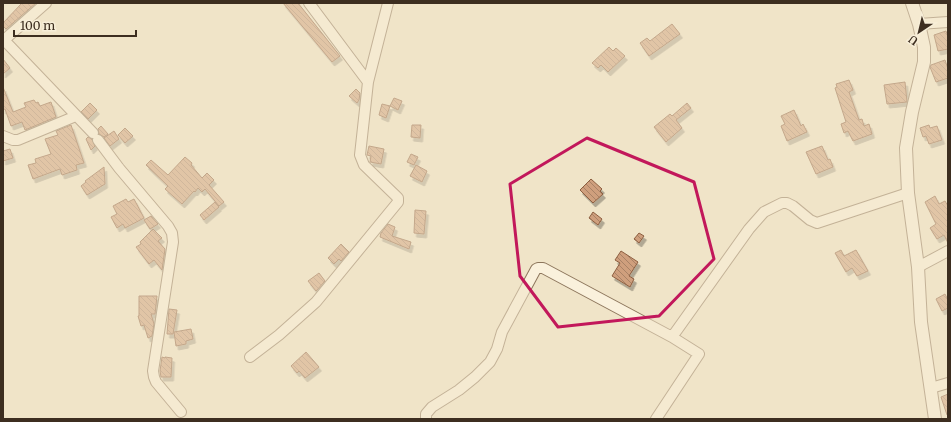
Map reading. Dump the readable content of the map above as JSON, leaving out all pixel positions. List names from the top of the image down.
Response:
{
  "scale_bar": "100 m",
  "north": "bottom left"
}
